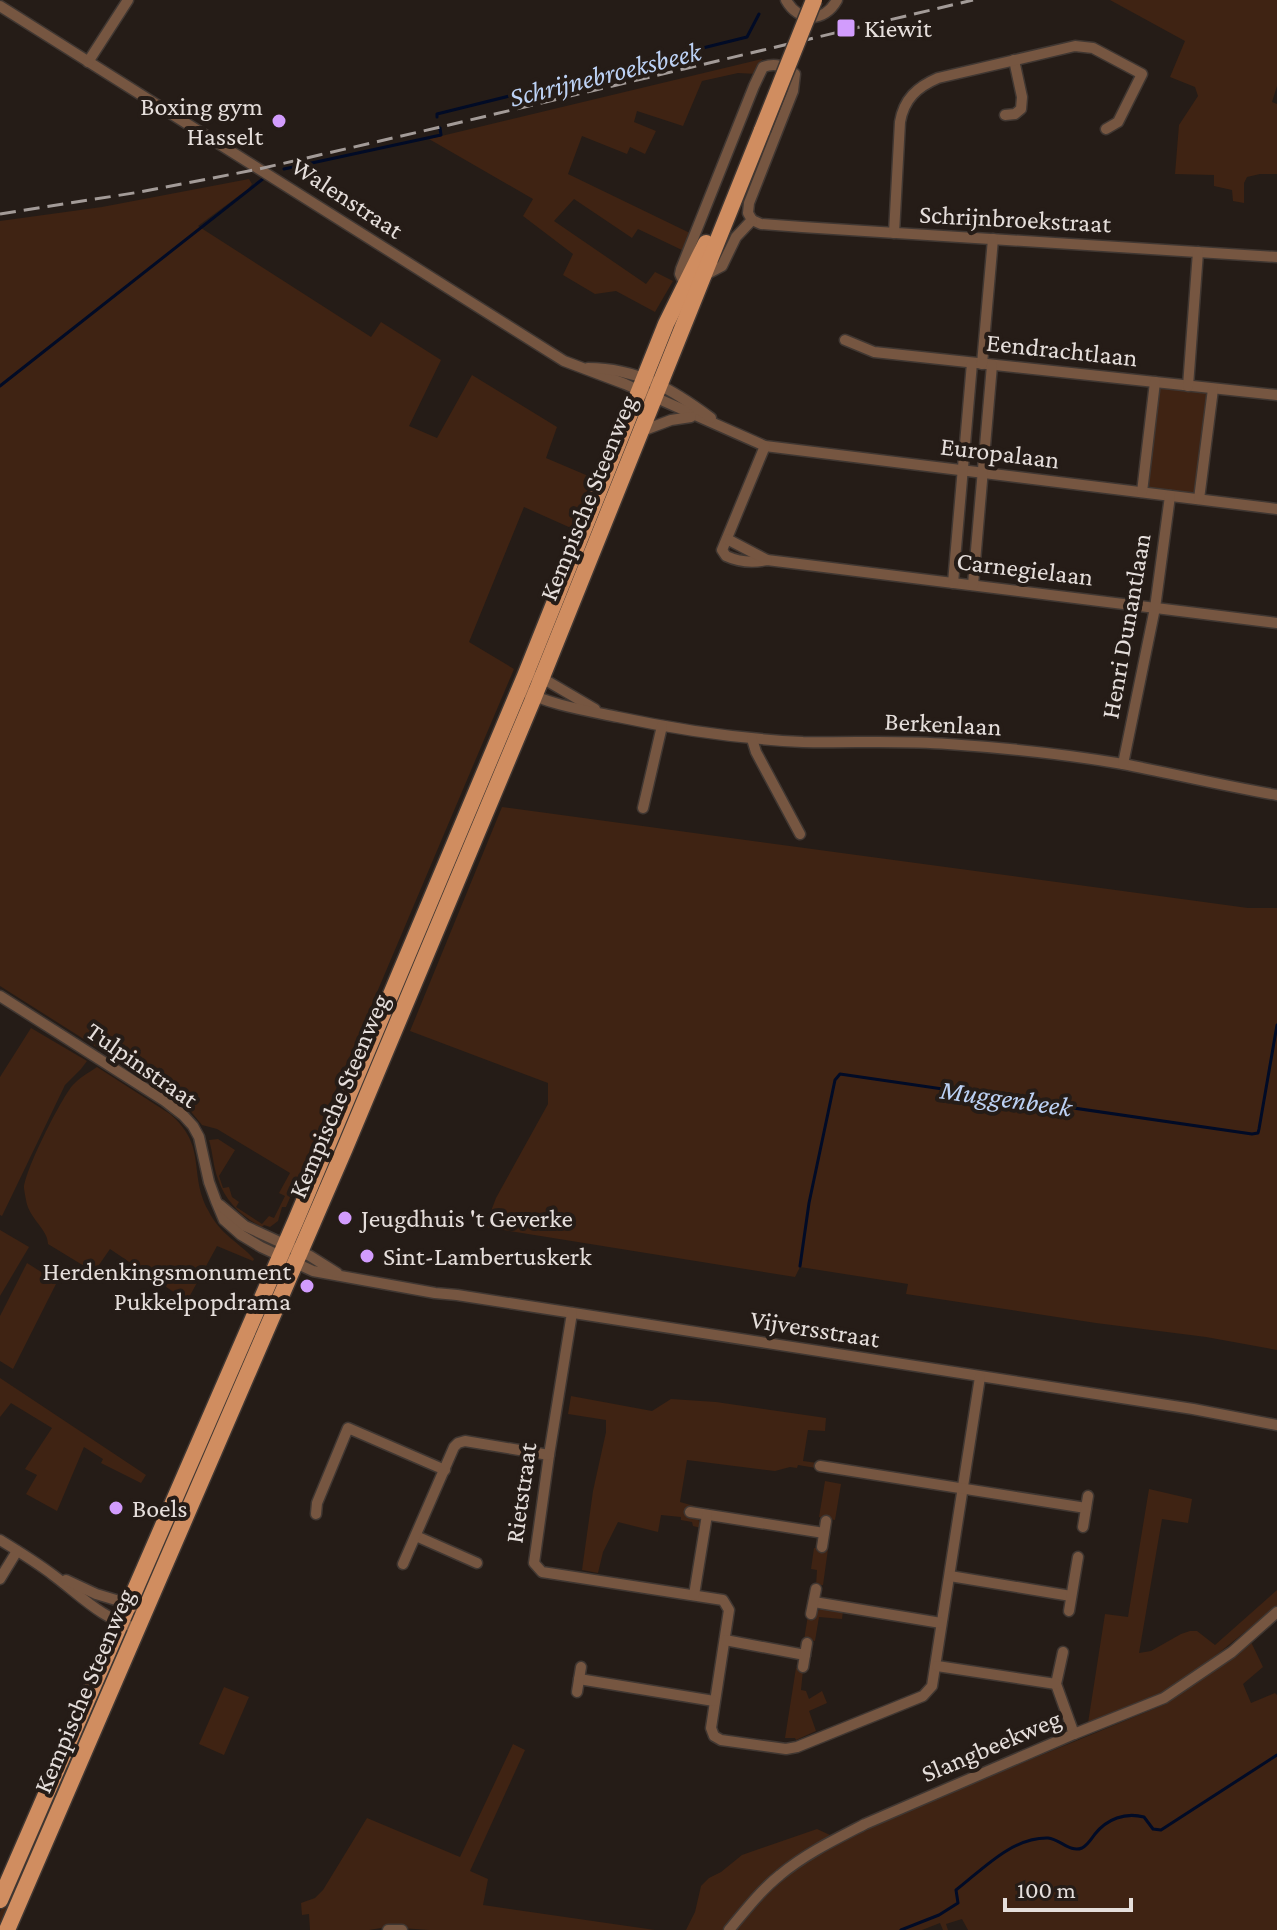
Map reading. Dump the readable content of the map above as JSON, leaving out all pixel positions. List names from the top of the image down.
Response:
{
  "streets": {
    "main road": ["Kempische Steenweg"],
    "street": [
      "Walenstraat",
      "Schrijnbroekstraat",
      "Eendrachtlaan",
      "Europalaan",
      "Carnegielaan",
      "Henri Dunantlaan",
      "Berkenlaan",
      "Tulpinstraat",
      "Vijversstraat",
      "Rietstraat",
      "Slangbeekweg"
    ]
  },
  "crossings": [
    ["Walenstraat", "Europalaan"],
    ["Walenstraat", "Kempische Steenweg"],
    ["Schrijnbroekstraat", "Kempische Steenweg"],
    ["Europalaan", "Kempische Steenweg"],
    ["Europalaan", "Henri Dunantlaan"],
    ["Kempische Steenweg", "Berkenlaan"],
    ["Kempische Steenweg", "Tulpinstraat"],
    ["Kempische Steenweg", "Vijversstraat"],
    ["Carnegielaan", "Henri Dunantlaan"],
    ["Henri Dunantlaan", "Berkenlaan"],
    ["Tulpinstraat", "Vijversstraat"],
    ["Vijversstraat", "Rietstraat"]
  ],
  "water": ["Schrijnebroeksbeek", "Muggenbeek"],
  "places": {
    "transit": ["Kiewit"],
    "other": [
      "Boxing gym Hasselt",
      "Jeugdhuis 't Geverke",
      "Sint-Lambertuskerk",
      "Herdenkingsmonument Pukkelpopdrama",
      "Boels"
    ]
  },
  "scale_bar": "100 m"
}
